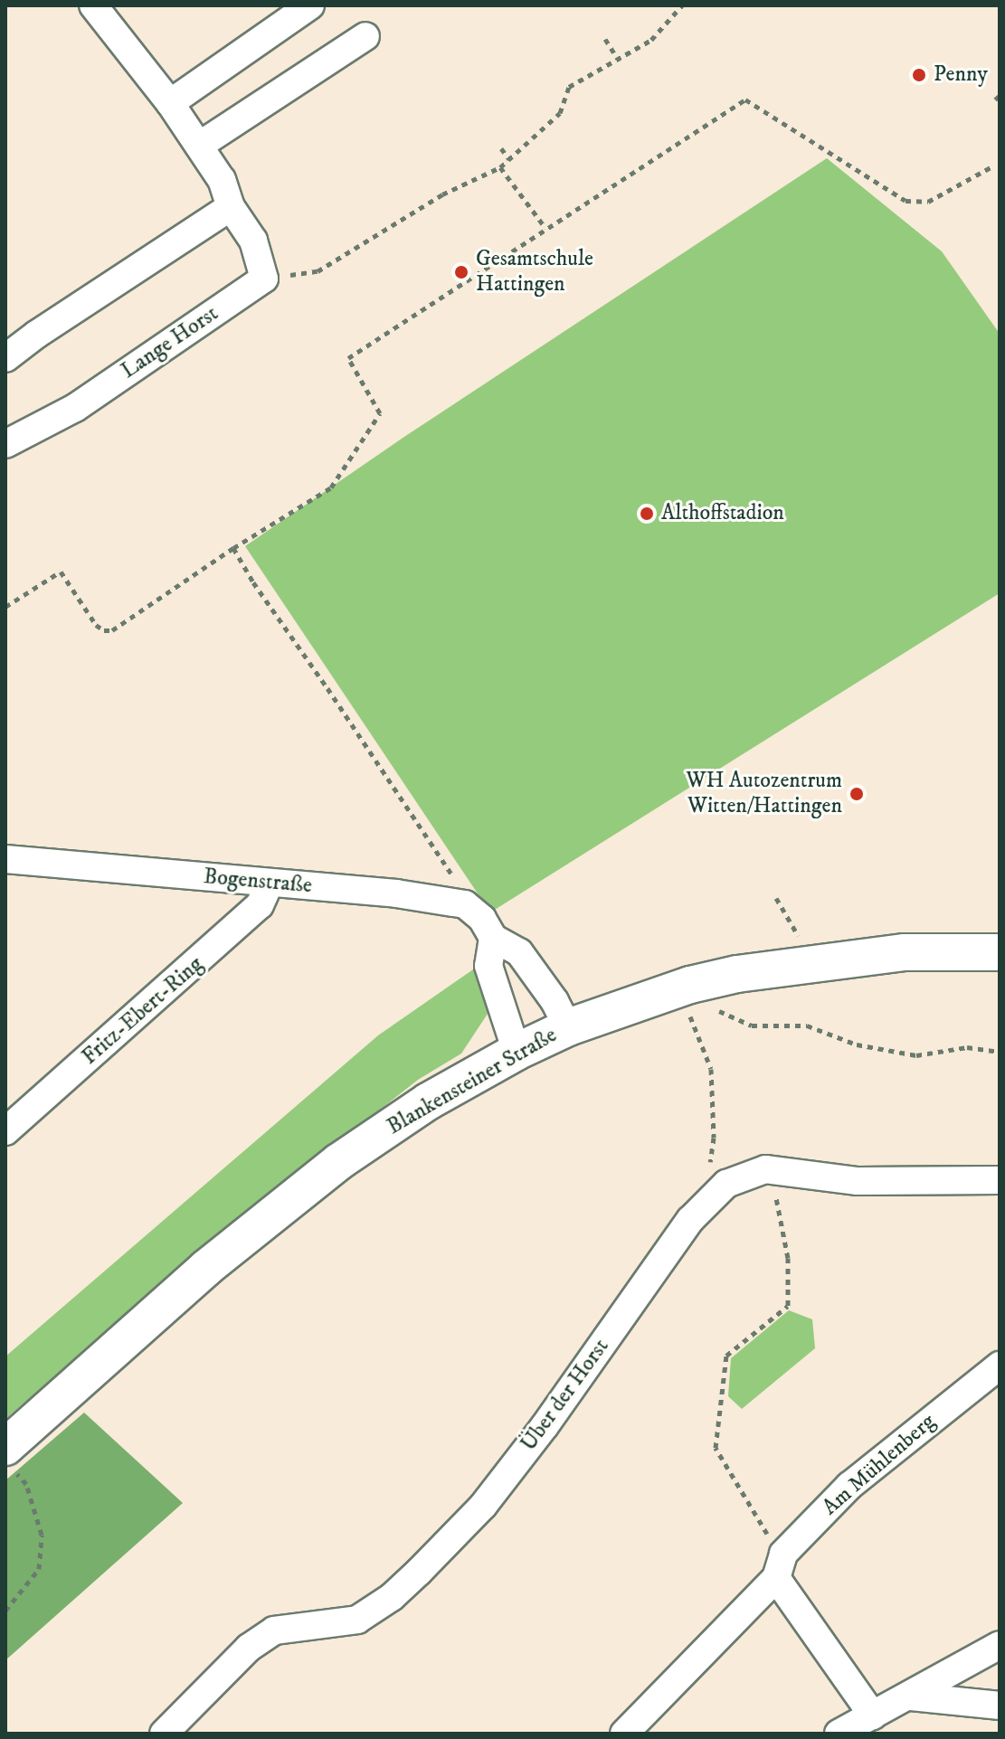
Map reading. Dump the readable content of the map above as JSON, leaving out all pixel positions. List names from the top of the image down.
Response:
{
  "streets": {
    "main road": ["Blankensteiner Straße"],
    "street": [
      "Lange Horst",
      "Bogenstraße",
      "Fritz-Ebert-Ring",
      "Über der Horst",
      "Am Mühlenberg"
    ]
  },
  "crossings": [
    ["Bogenstraße", "Fritz-Ebert-Ring"],
    ["Bogenstraße", "Blankensteiner Straße"]
  ],
  "places": [
    "Penny",
    "Gesamtschule Hattingen",
    "Althoffstadion",
    "WH Autozentrum Witten/Hattingen"
  ]
}
